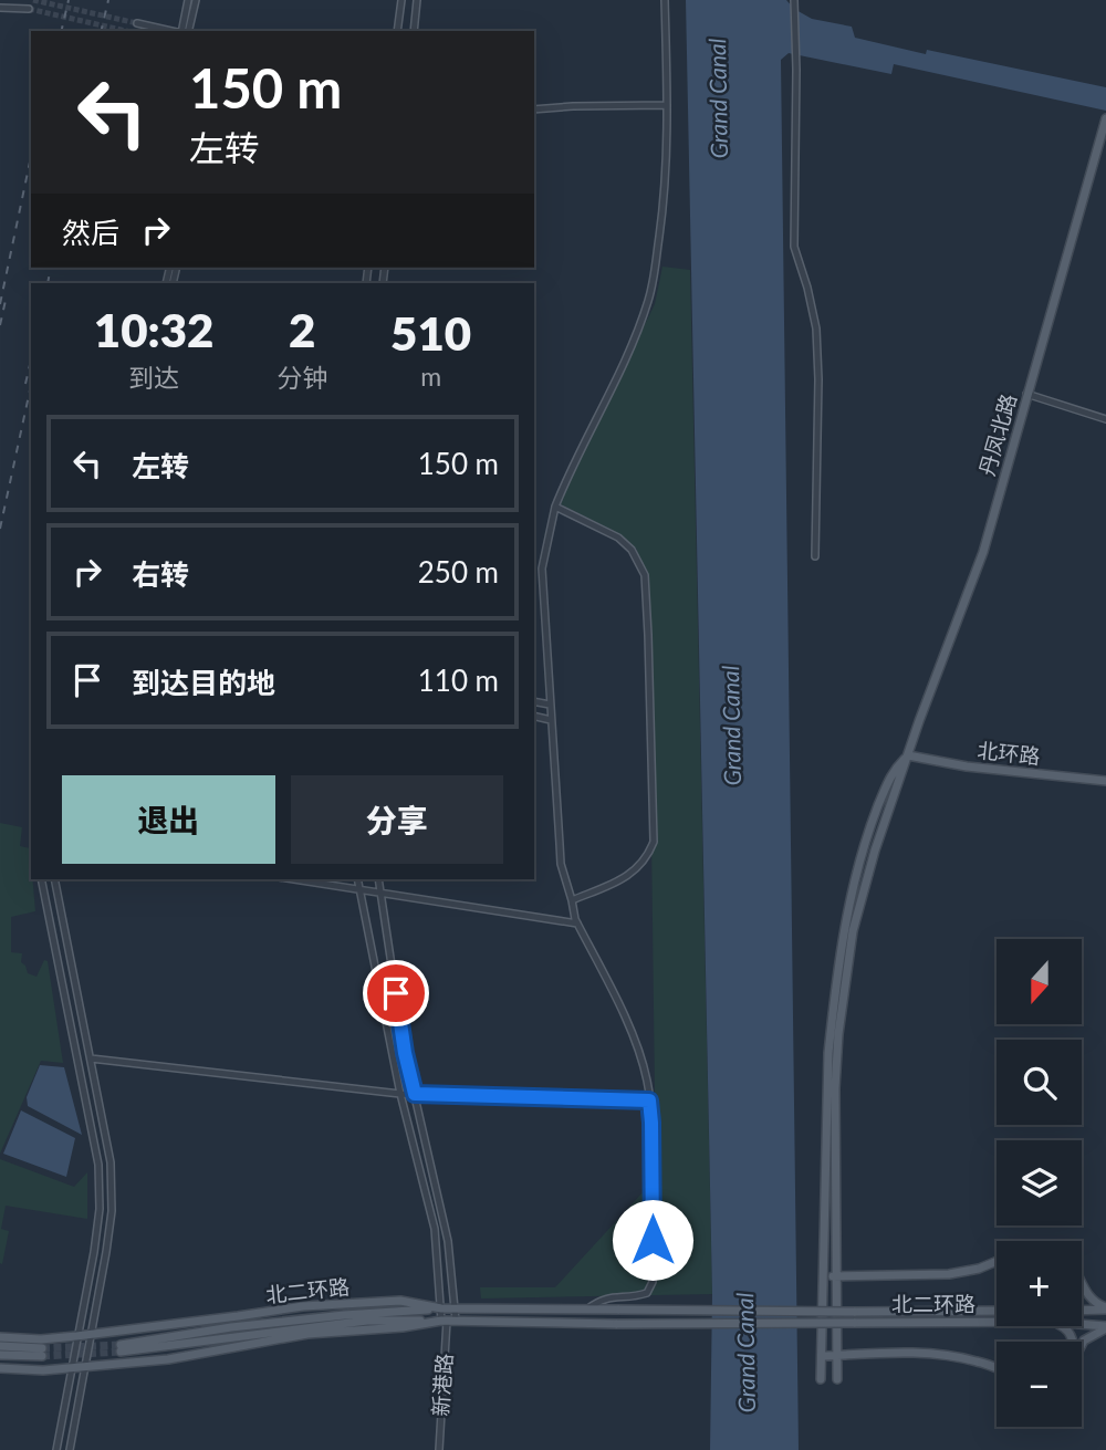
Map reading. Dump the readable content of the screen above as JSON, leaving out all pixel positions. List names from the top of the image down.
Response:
{
  "streets": {
    "main road": ["丹凤北路", "北环路", "北二环路"],
    "street": ["新港路"]
  },
  "crossings": [
    ["丹凤北路", "北环路"],
    ["北二环路", "新港路"]
  ],
  "water": ["Grand Canal"],
  "north": "bottom",
  "page": {
    "turn": ["150 m", "左转"],
    "then": "然后",
    "eta": [
      "10:32",
      "到达",
      "2",
      "分钟",
      "510",
      "m"
    ],
    "list": [
      {
        "name": "左转",
        "value": "150 m"
      },
      {
        "name": "右转",
        "value": "250 m"
      },
      {
        "name": "到达目的地",
        "value": "110 m"
      }
    ],
    "buttons": ["退出", "分享"],
    "map_buttons": ["+", "−"]
  }
}
